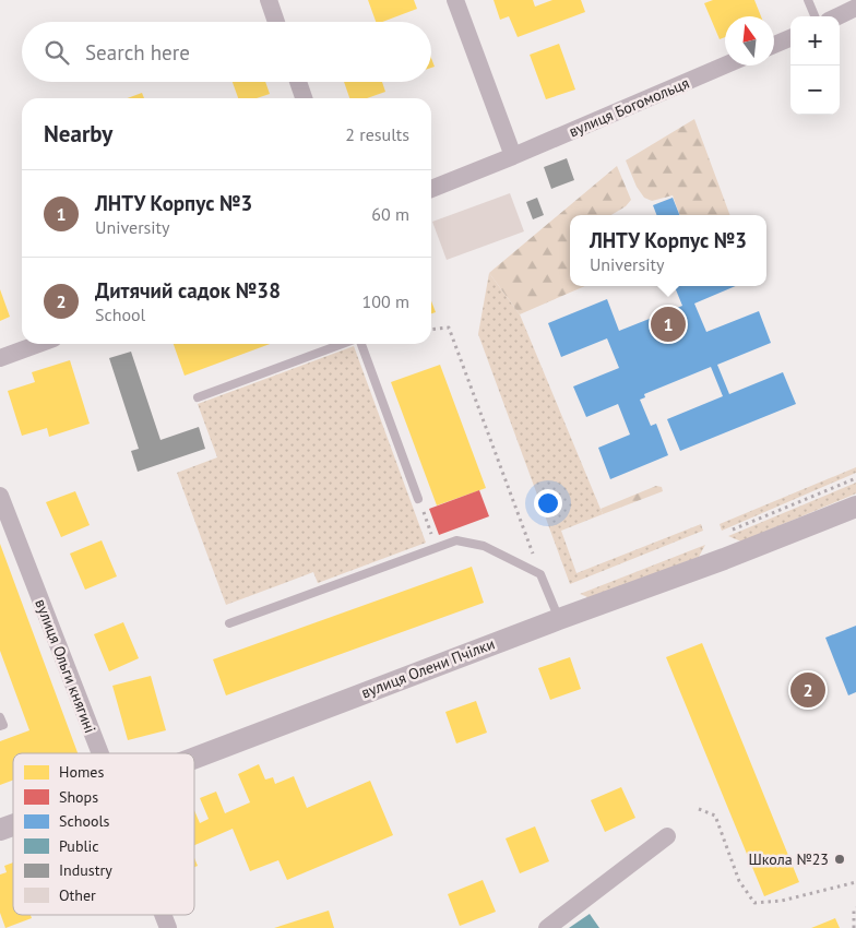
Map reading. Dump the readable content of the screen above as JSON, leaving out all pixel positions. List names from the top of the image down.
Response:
{
  "streets": {
    "street": ["вулиця Богомольця", "вулиця Ольги княгині", "вулиця Олени Пчілки"]
  },
  "places": ["Школа №23"],
  "legend": [
    "Homes",
    "Shops",
    "Schools",
    "Public",
    "Industry",
    "Other"
  ],
  "north": "top",
  "page": {
    "map_buttons": ["+", "−"],
    "search": "Search here",
    "heading": ["Nearby", "2 results"],
    "list": [
      {
        "mark": "1",
        "name": "ЛНТУ Корпус №3",
        "note": "University",
        "value": "60 m"
      },
      {
        "mark": "2",
        "name": "Дитячий садок №38",
        "note": "School",
        "value": "100 m"
      }
    ],
    "popup": ["ЛНТУ Корпус №3", "University"],
    "pins": ["1", "2"]
  }
}
